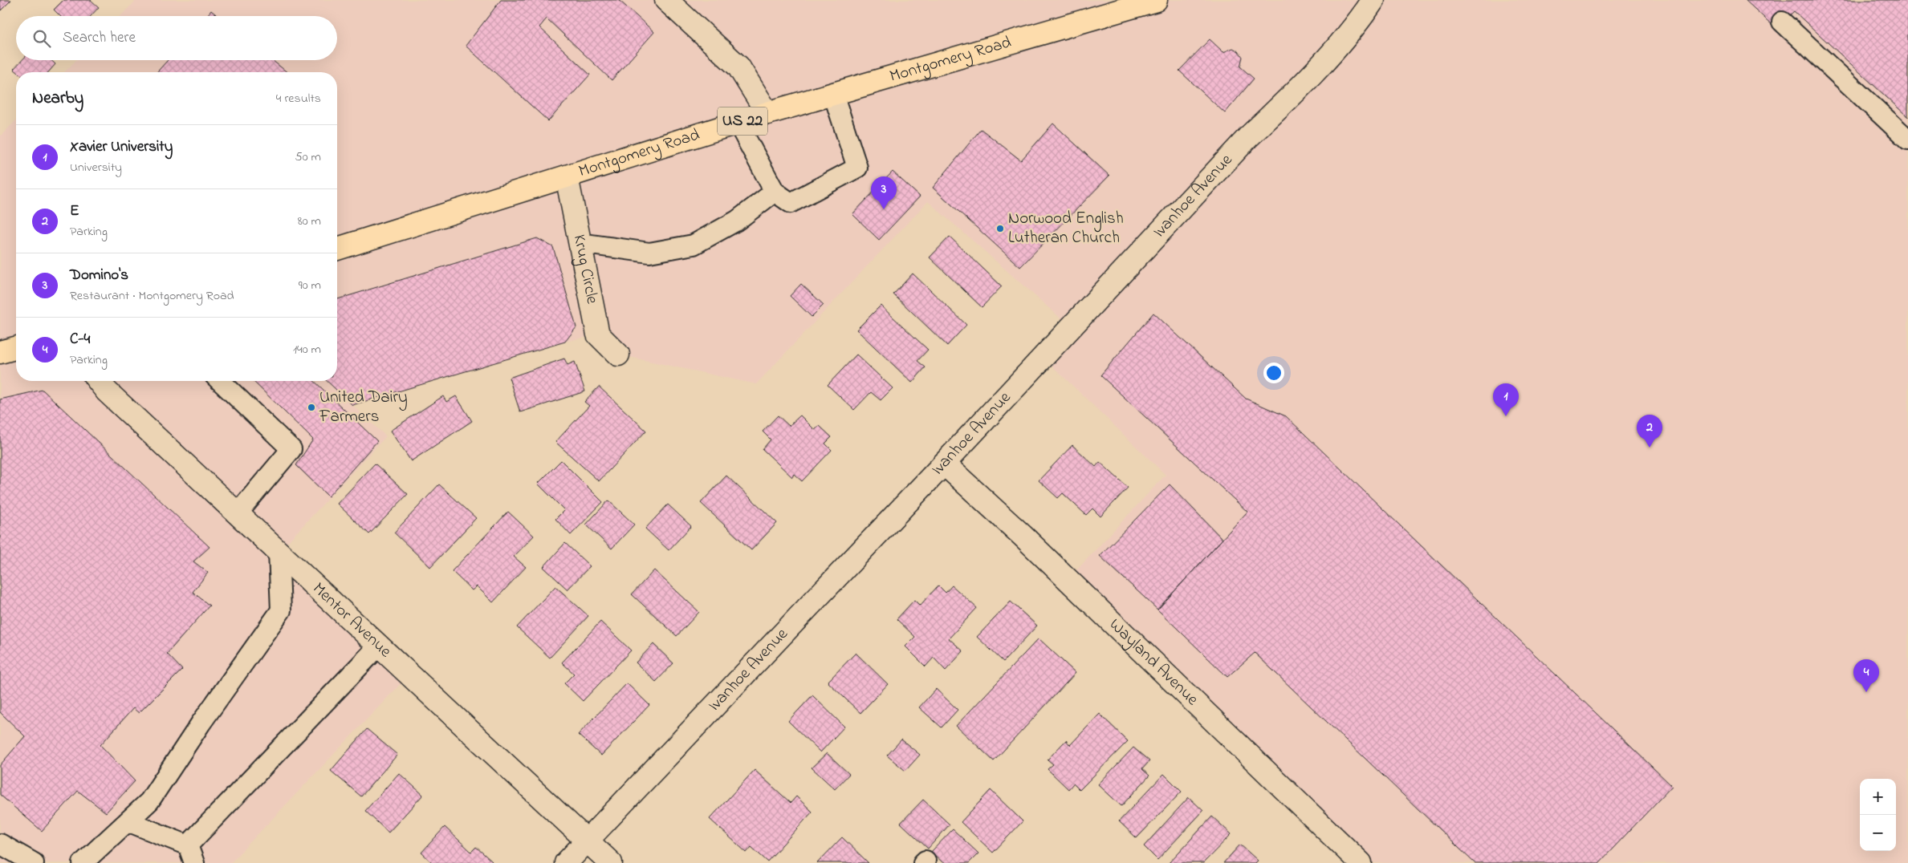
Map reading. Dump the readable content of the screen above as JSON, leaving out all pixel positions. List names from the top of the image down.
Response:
{
  "streets": {
    "main road": ["Montgomery Road", "US 22"],
    "street": [
      "Ivanhoe Avenue",
      "Krug Circle",
      "Mentor Avenue",
      "Wayland Avenue"
    ]
  },
  "crossings": [
    ["Montgomery Road", "Krug Circle"],
    ["Ivanhoe Avenue", "Mentor Avenue"],
    ["Ivanhoe Avenue", "Wayland Avenue"]
  ],
  "places": ["Norwood English Lutheran Church", "United Dairy Farmers"],
  "page": {
    "search": "Search here",
    "heading": ["Nearby", "4 results"],
    "list": [
      {
        "mark": "1",
        "name": "Xavier University",
        "note": "University",
        "value": "50 m"
      },
      {
        "mark": "2",
        "name": "E",
        "note": "Parking",
        "value": "80 m"
      },
      {
        "mark": "3",
        "name": "Domino's",
        "note": "Restaurant · Montgomery Road",
        "value": "90 m"
      },
      {
        "mark": "4",
        "name": "C-4",
        "note": "Parking",
        "value": "140 m"
      }
    ],
    "pins": [
      "3",
      "1",
      "2",
      "4"
    ],
    "map_buttons": ["+", "−"]
  }
}
